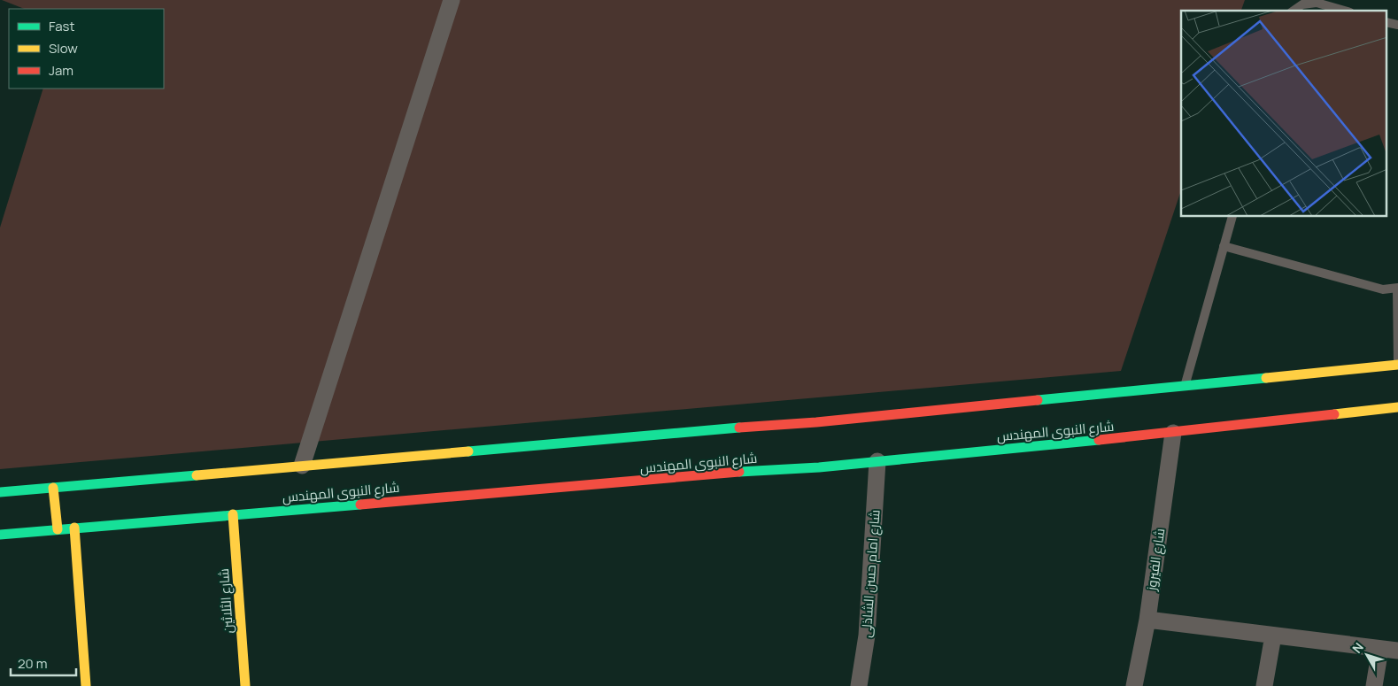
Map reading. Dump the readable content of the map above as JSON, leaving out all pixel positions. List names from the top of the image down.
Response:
{
  "streets": {
    "street": [
      "شارع النبوى المهندس",
      "شارع الفيروز",
      "شارع امام حسن الشاذلى",
      "شارع الثلاثين"
    ]
  },
  "crossings": [
    ["شارع النبوى المهندس", "شارع الفيروز"],
    ["شارع النبوى المهندس", "شارع امام حسن الشاذلى"],
    ["شارع النبوى المهندس", "شارع الثلاثين"]
  ],
  "legend": ["Fast", "Slow", "Jam"],
  "scale_bar": "20 m",
  "north": "top left"
}
